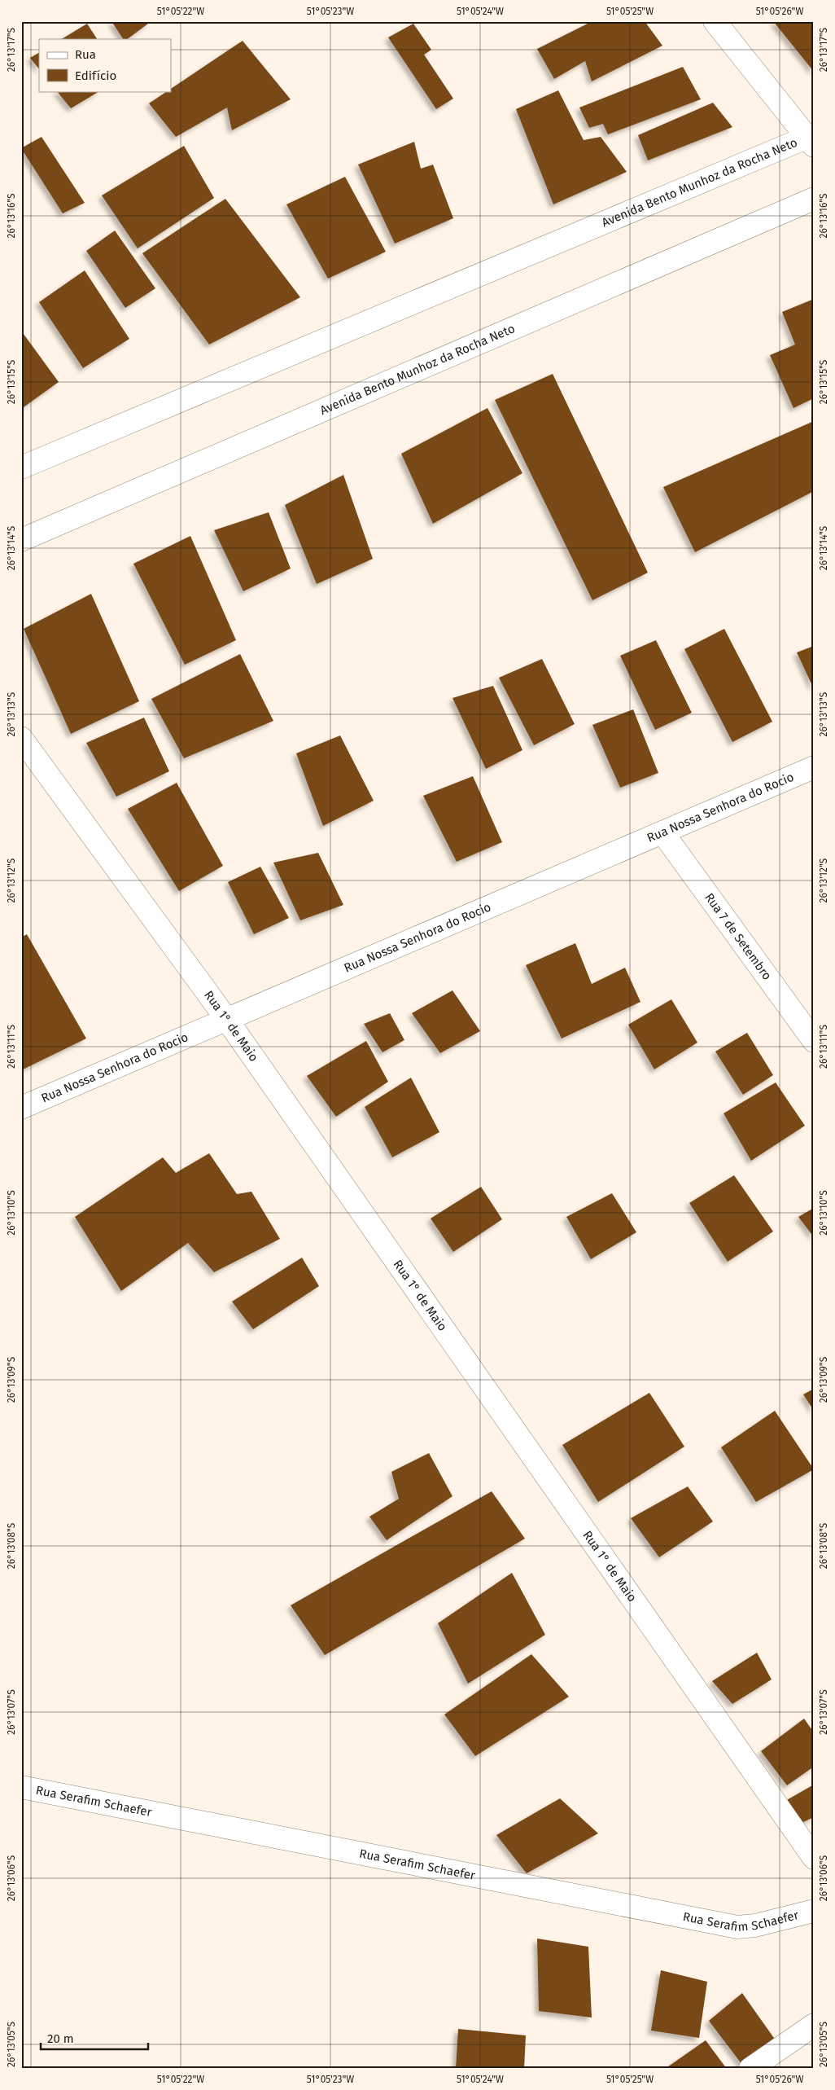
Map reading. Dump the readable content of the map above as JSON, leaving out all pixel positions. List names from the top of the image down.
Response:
{
  "streets": {
    "street": [
      "Avenida Bento Munhoz da Rocha Neto",
      "Rua Nossa Senhora do Rocio",
      "Rua 7 de Setembro",
      "Rua 1° de Maio",
      "Rua Serafim Schaefer"
    ]
  },
  "crossings": [
    ["Rua Nossa Senhora do Rocio", "Rua 7 de Setembro"],
    ["Rua Nossa Senhora do Rocio", "Rua 1° de Maio"]
  ],
  "legend": ["Rua", "Edifício"],
  "scale_bar": "20 m",
  "coordinates": [
    "51°05'22\"W",
    "51°05'23\"W",
    "51°05'24\"W",
    "51°05'25\"W",
    "51°05'26\"W",
    "26°13'17\"S",
    "26°13'16\"S",
    "26°13'15\"S",
    "26°13'14\"S",
    "26°13'13\"S",
    "26°13'12\"S",
    "26°13'11\"S",
    "26°13'10\"S",
    "26°13'09\"S",
    "26°13'08\"S",
    "26°13'07\"S",
    "26°13'06\"S",
    "26°13'05\"S"
  ]
}
